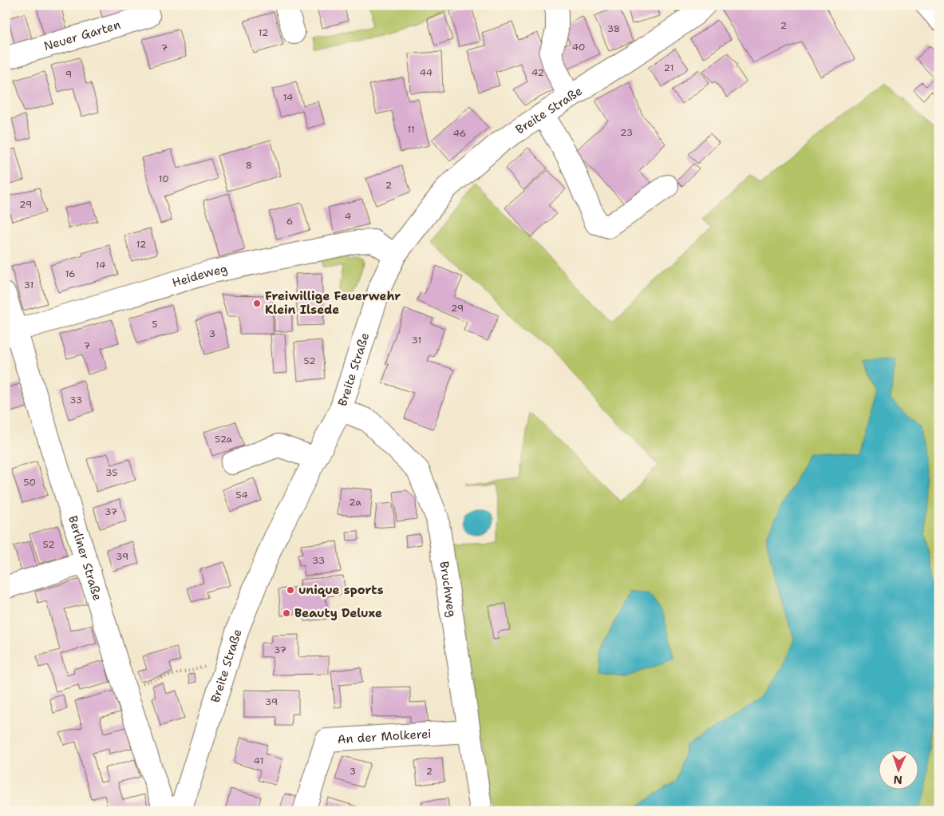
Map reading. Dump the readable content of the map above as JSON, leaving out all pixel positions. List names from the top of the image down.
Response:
{
  "streets": {
    "street": [
      "Neuer Garten",
      "Breite Straße",
      "Heideweg",
      "Berliner Straße",
      "Bruchweg",
      "An der Molkerei"
    ]
  },
  "crossings": [
    ["Breite Straße", "Heideweg"],
    ["Breite Straße", "Berliner Straße"],
    ["Breite Straße", "Bruchweg"],
    ["Heideweg", "Berliner Straße"],
    ["Bruchweg", "An der Molkerei"]
  ],
  "places": ["Freiwillige Feuerwehr Klein Ilsede", "unique sports", "Beauty Deluxe"],
  "house_numbers": [
    "2",
    "38",
    "12",
    "40",
    "7",
    "21",
    "44",
    "42",
    "9",
    "14",
    "11",
    "23",
    "46",
    "8",
    "10",
    "2",
    "29",
    "4",
    "6",
    "12",
    "14",
    "16",
    "31",
    "29",
    "5",
    "3",
    "31",
    "7",
    "52",
    "33",
    "52a",
    "35",
    "50",
    "54",
    "2a",
    "37",
    "52",
    "39",
    "33",
    "37",
    "39",
    "41",
    "3",
    "2"
  ],
  "north": "bottom"
}
